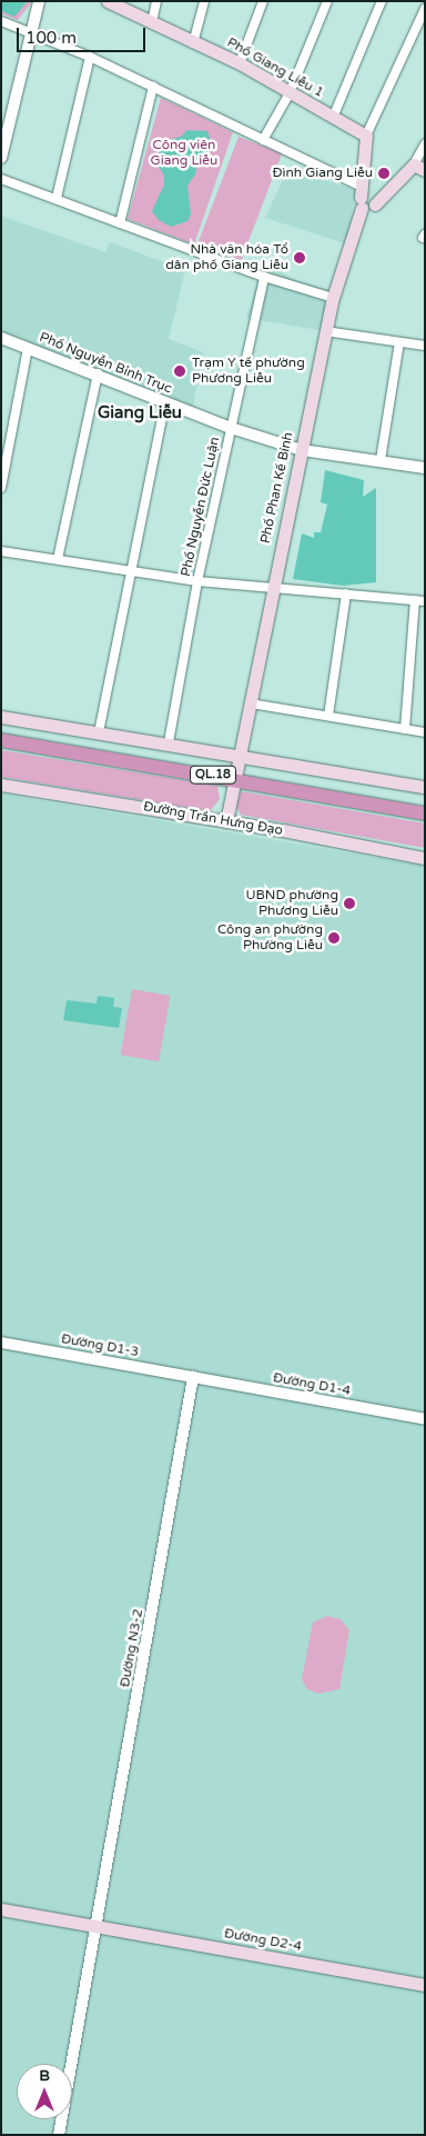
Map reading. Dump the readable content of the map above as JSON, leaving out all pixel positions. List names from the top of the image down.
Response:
{
  "streets": {
    "highway": ["QL.18"],
    "main road": [
      "Phố Giang Liễu 1",
      "Phố Phan Kế Bính",
      "Đường Trần Hưng Đạo",
      "Đường D2-4"
    ],
    "street": [
      "Phố Nguyễn Bỉnh Trục",
      "Phố Nguyễn Đức Luận",
      "Đường D1-3",
      "Đường D1-4",
      "Đường N3-2"
    ]
  },
  "crossings": [
    ["Phố Giang Liễu 1", "Phố Phan Kế Bính"],
    ["Phố Nguyễn Bỉnh Trục", "Phố Phan Kế Bính"],
    ["Phố Nguyễn Bỉnh Trục", "Phố Nguyễn Đức Luận"],
    ["Phố Phan Kế Bính", "QL.18"],
    ["Phố Phan Kế Bính", "Đường Trần Hưng Đạo"],
    ["Đường D1-3", "Đường D1-4"],
    ["Đường D1-3", "Đường N3-2"],
    ["Đường D1-4", "Đường N3-2"],
    ["Đường N3-2", "Đường D2-4"]
  ],
  "districts": ["Giang Liễu"],
  "parks": ["Công viên Giang Liễu"],
  "places": [
    "Đình Giang Liễu",
    "Nhà văn hóa Tổ dân phố Giang Liễu",
    "Trạm Y tế phường Phương Liễu",
    "UBND phường Phương Liễu",
    "Công an phường Phường Liễu"
  ],
  "scale_bar": "100 m",
  "north": "top"
}
